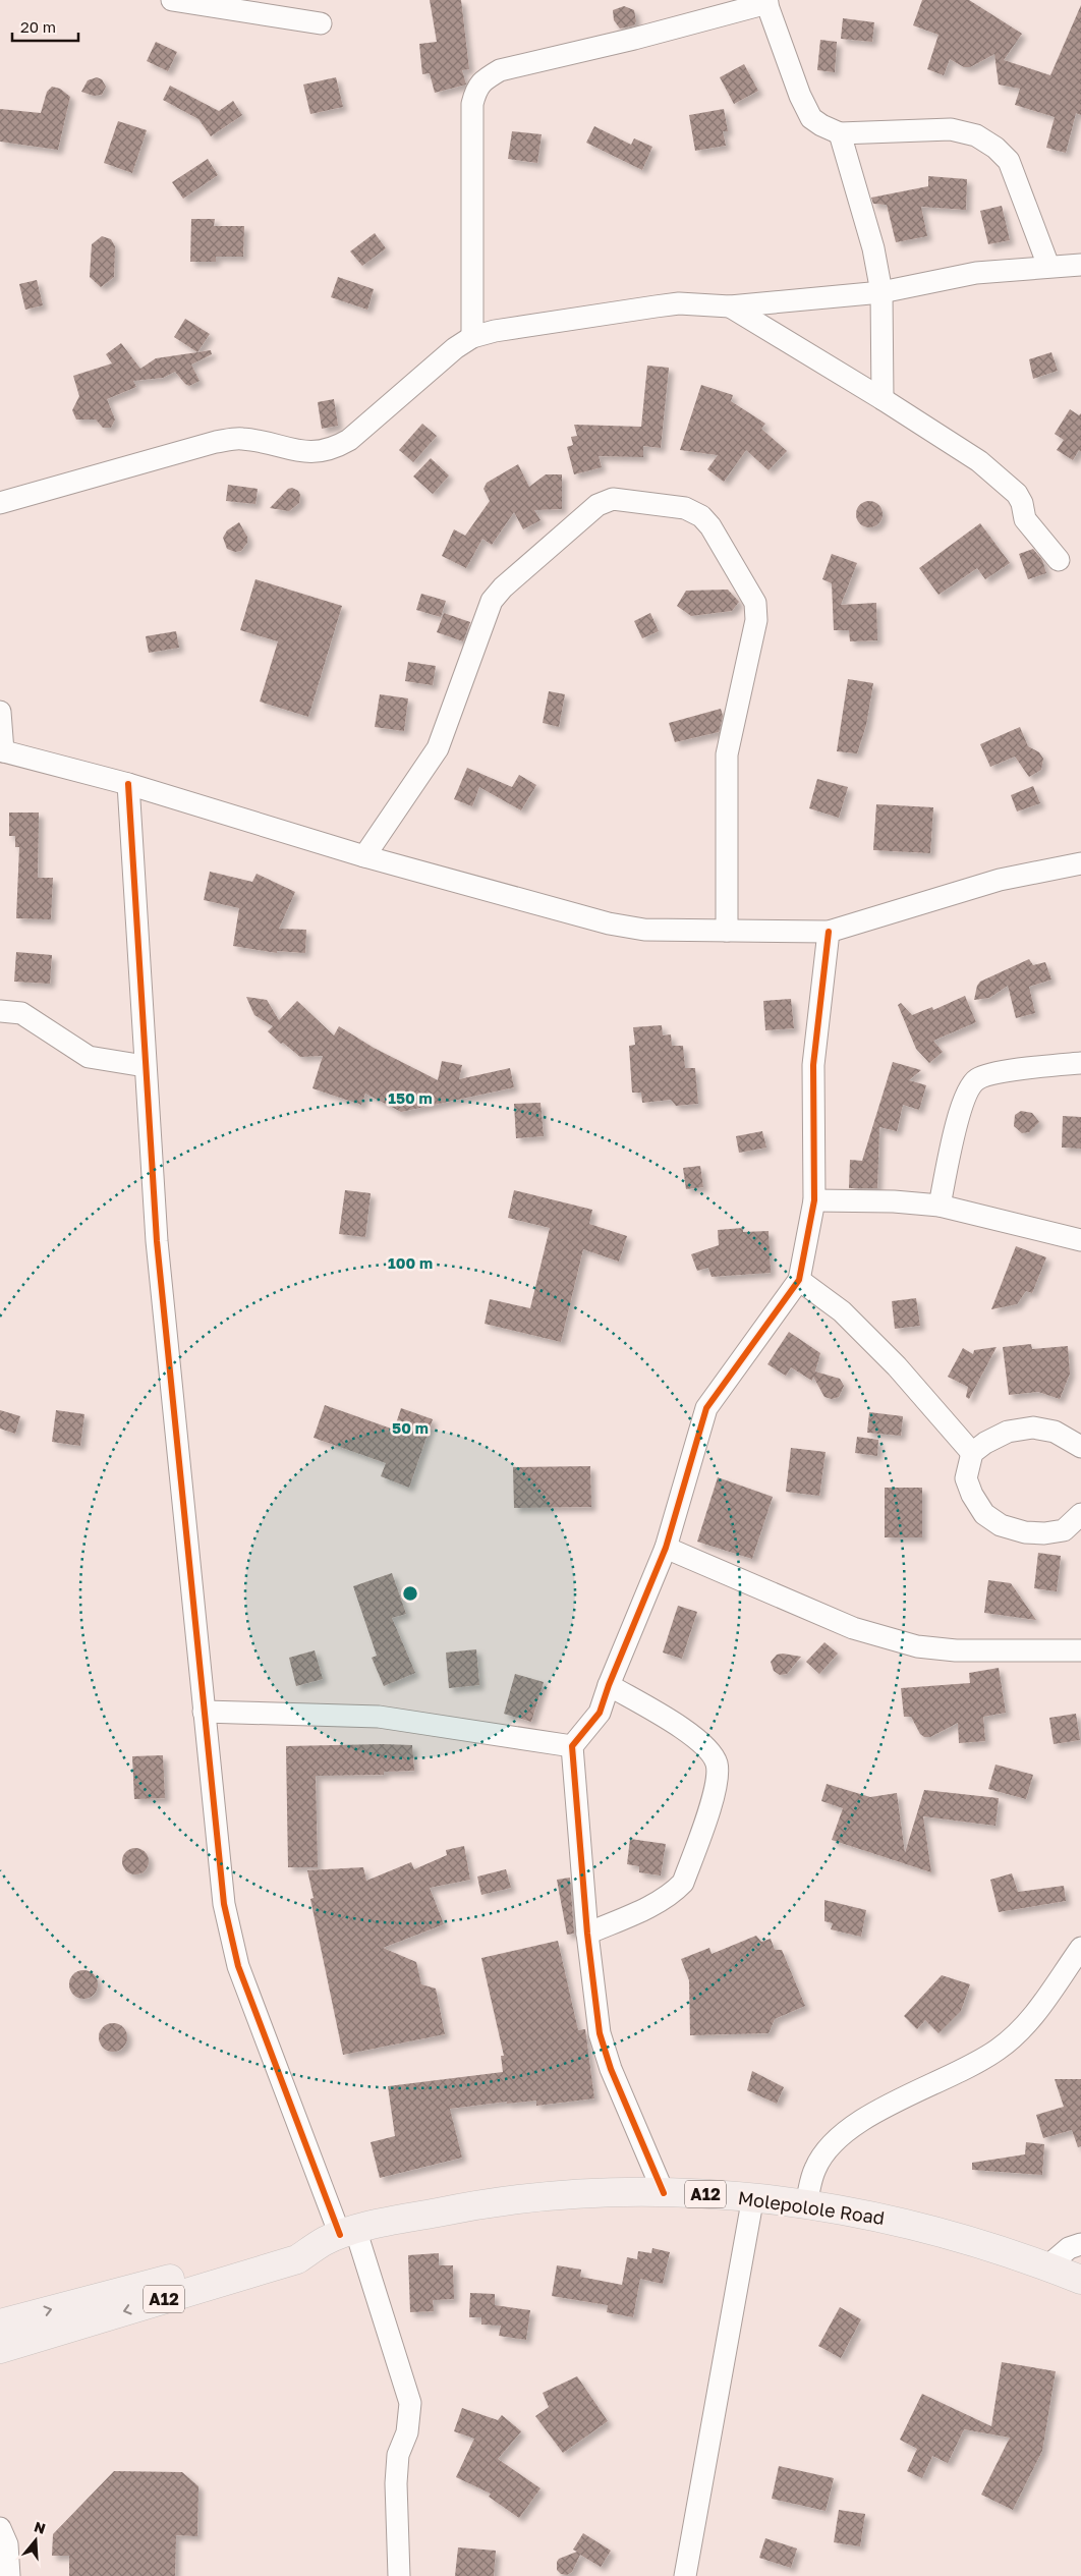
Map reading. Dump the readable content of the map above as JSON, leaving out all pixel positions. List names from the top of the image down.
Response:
{
  "streets": {
    "main road": ["A12", "Molepolole Road"]
  },
  "scale_bar": "20 m",
  "north": "top",
  "rings": ["150 m", "100 m", "50 m"]
}
